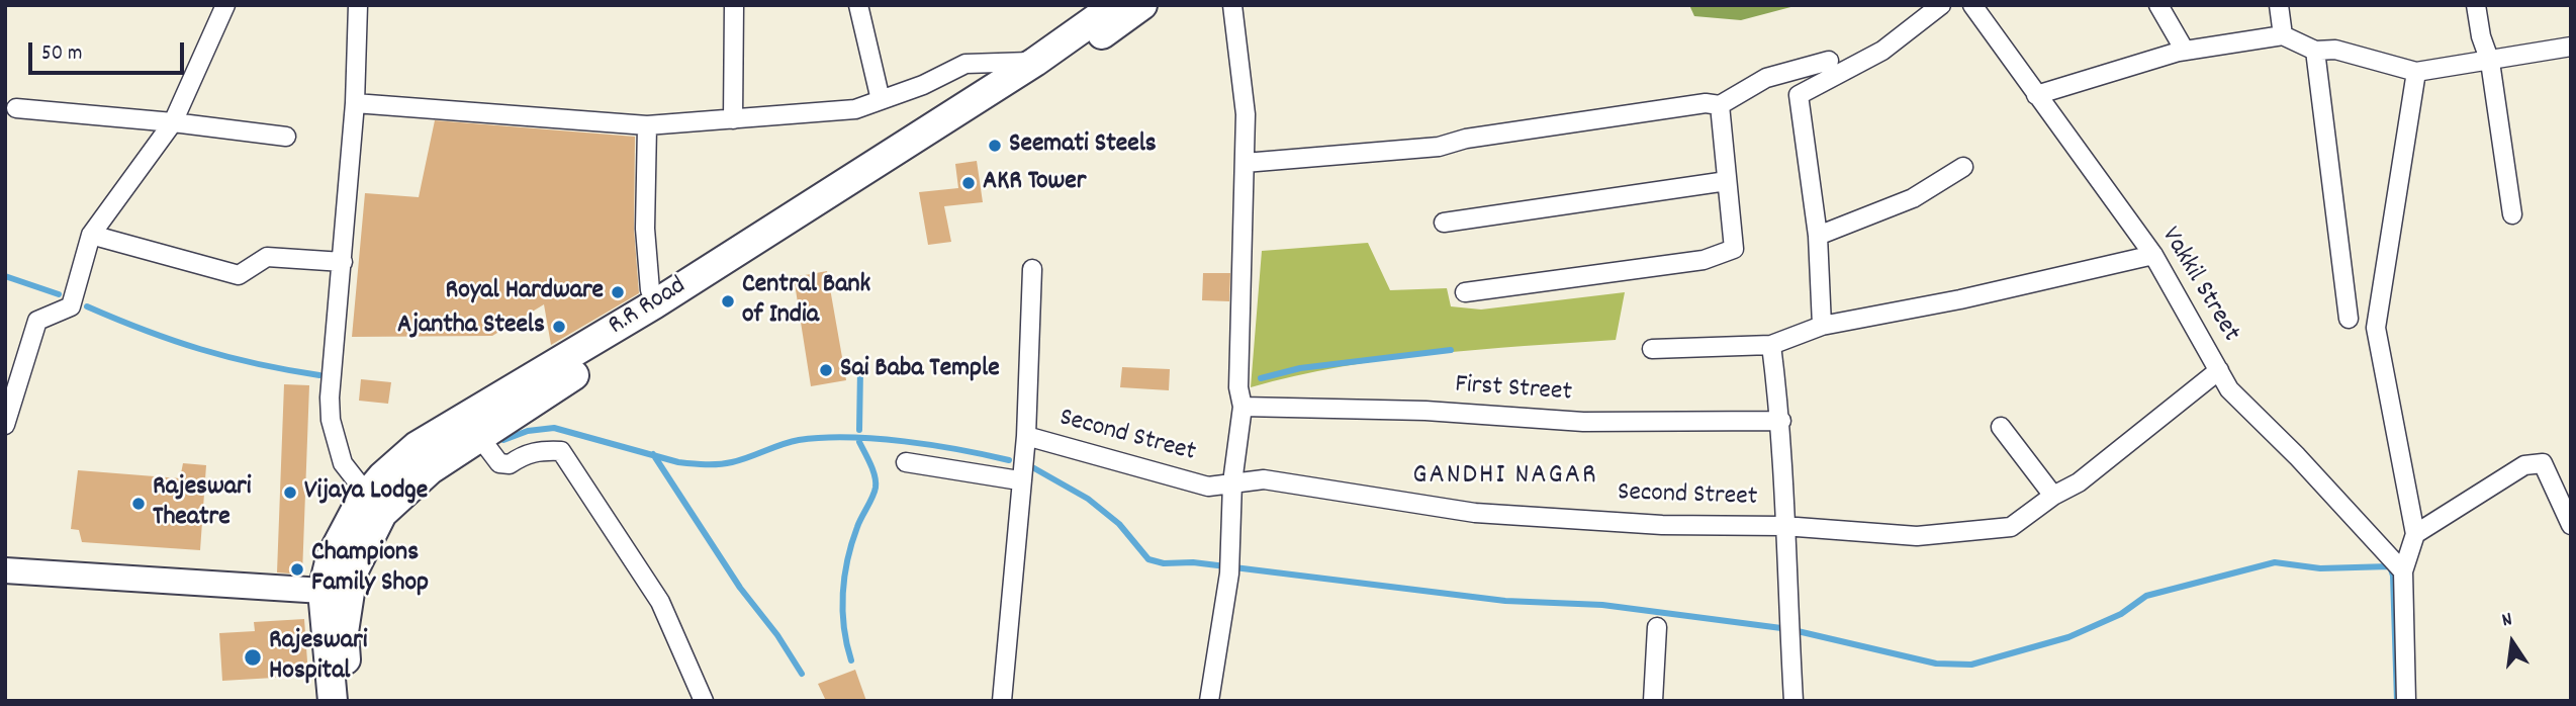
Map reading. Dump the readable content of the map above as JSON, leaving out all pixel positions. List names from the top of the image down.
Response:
{
  "streets": {
    "main road": ["R.R Road"],
    "street": ["Vakkil Street", "First Street", "Second Street"]
  },
  "crossings": [
    ["Vakkil Street", "Second Street"]
  ],
  "districts": ["GANDHI NAGAR"],
  "places": [
    "Seemati Steels",
    "AKR Tower",
    "Royal Hardware",
    "Central Bank of India",
    "Ajantha Steels",
    "Sai Baba Temple",
    "Vijaya Lodge",
    "Rajeswari Theatre",
    "Champions Family Shop",
    "Rajeswari Hospital"
  ],
  "scale_bar": "50 m",
  "north": "top"
}
